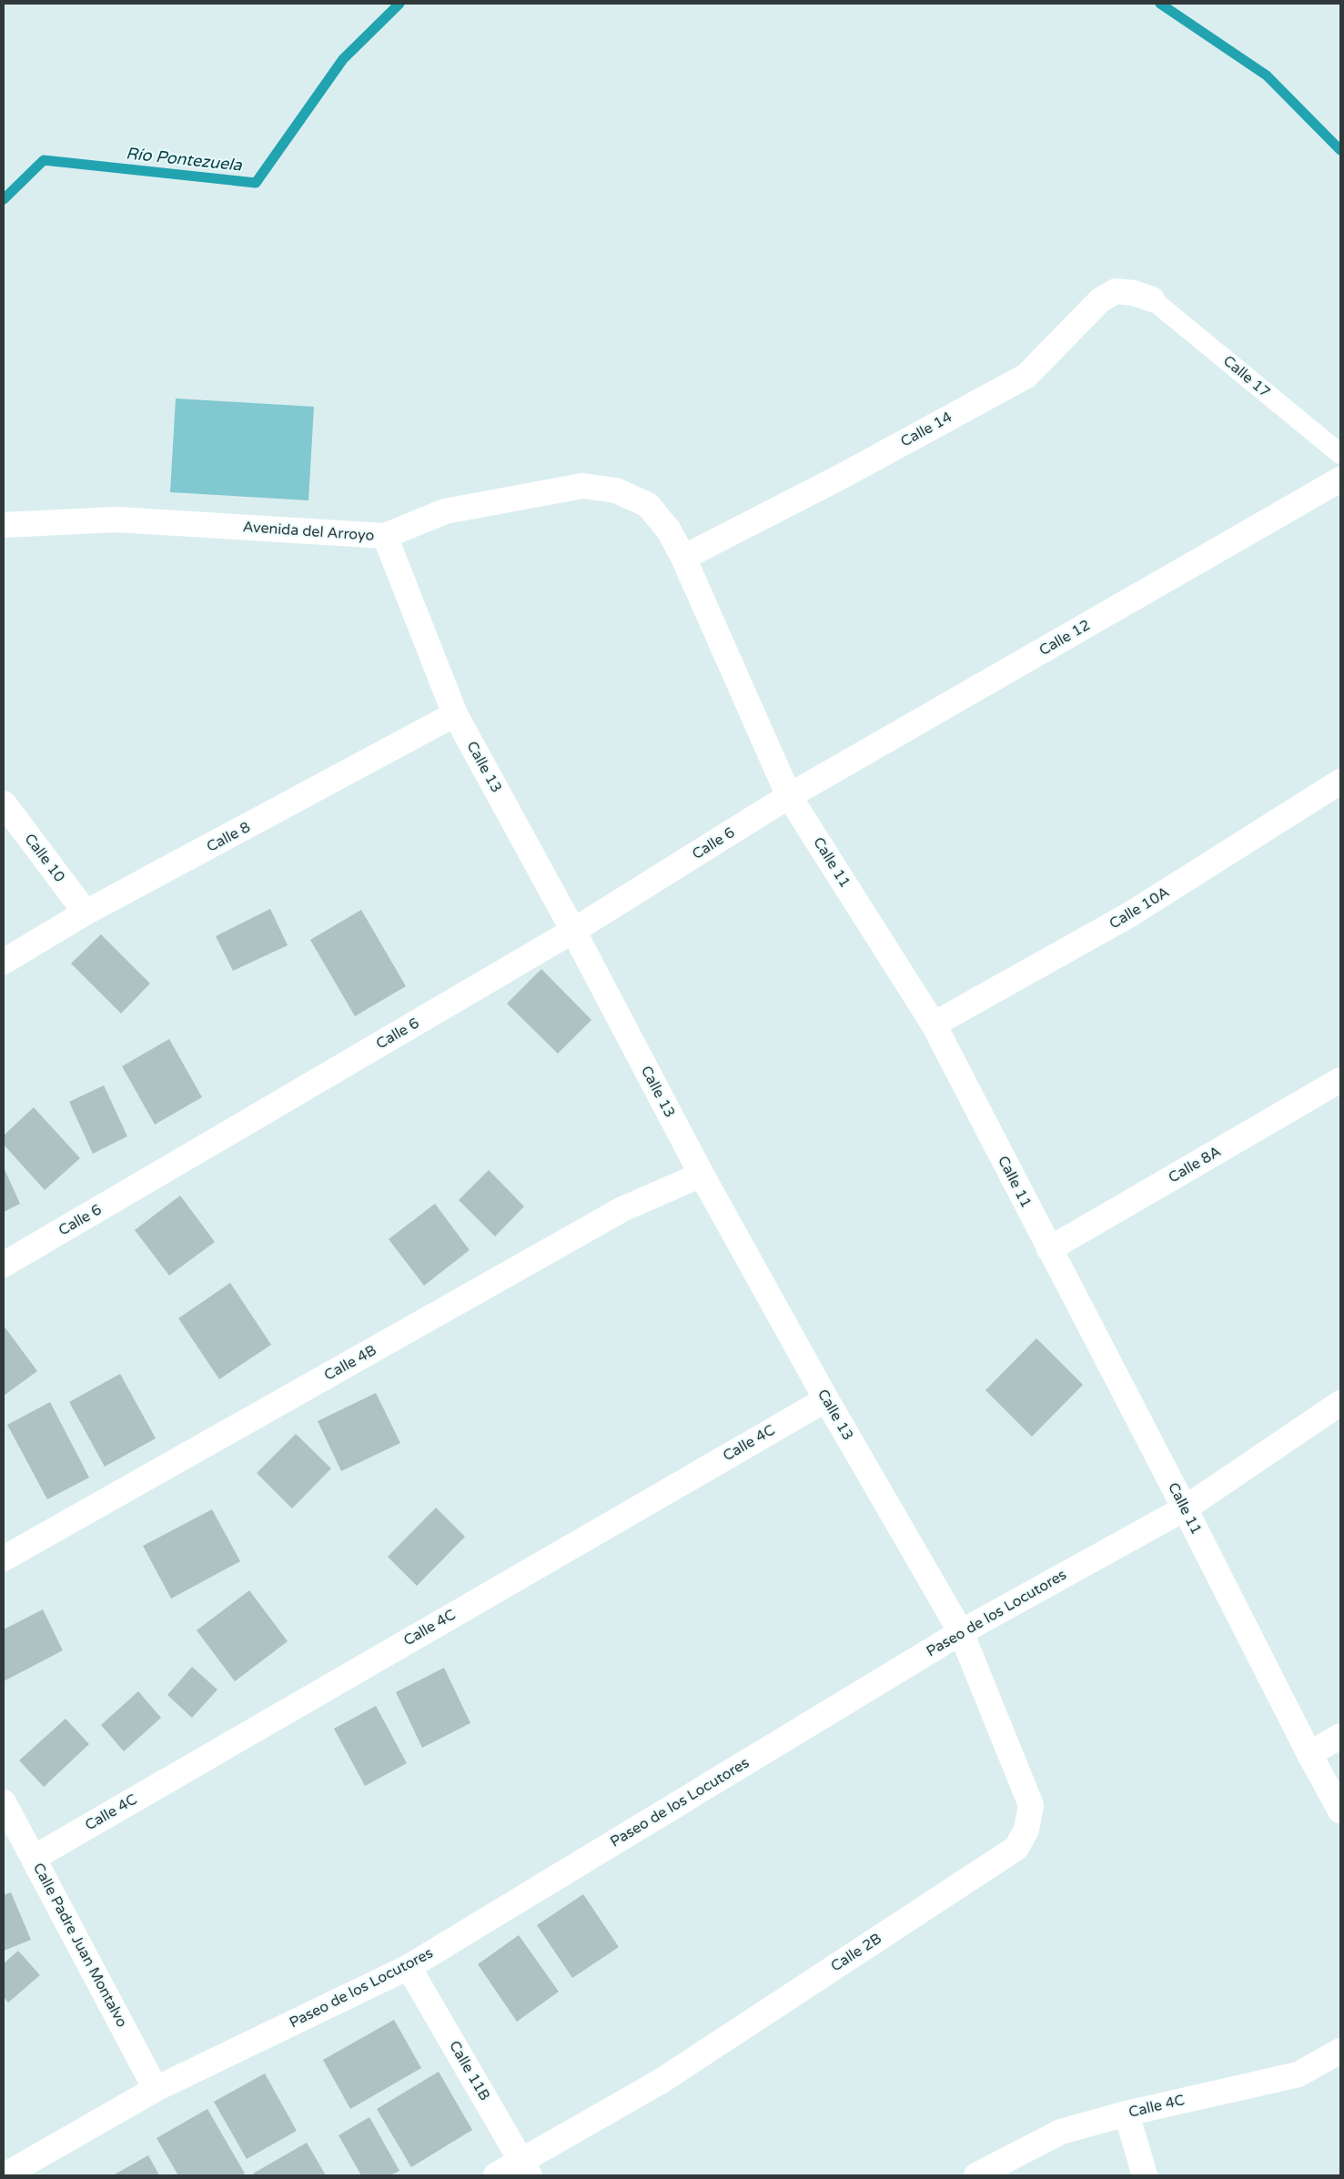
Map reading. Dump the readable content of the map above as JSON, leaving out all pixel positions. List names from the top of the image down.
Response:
{
  "streets": {
    "street": [
      "Calle 17",
      "Calle 14",
      "Avenida del Arroyo",
      "Calle 12",
      "Calle 13",
      "Calle 8",
      "Calle 6",
      "Calle 10",
      "Calle 11",
      "Calle 10A",
      "Calle 8A",
      "Calle 4B",
      "Calle 4C",
      "Paseo de los Locutores",
      "Calle Padre Juan Montalvo",
      "Calle 2B",
      "Calle 11B"
    ]
  },
  "crossings": [
    ["Calle 17", "Calle 14"],
    ["Calle 14", "Avenida del Arroyo"],
    ["Calle 14", "Calle 11"],
    ["Avenida del Arroyo", "Calle 13"],
    ["Avenida del Arroyo", "Calle 11"],
    ["Calle 12", "Calle 6"],
    ["Calle 12", "Calle 11"],
    ["Calle 13", "Calle 8"],
    ["Calle 13", "Calle 6"],
    ["Calle 13", "Calle 4B"],
    ["Calle 13", "Calle 4C"],
    ["Calle 13", "Paseo de los Locutores"],
    ["Calle 13", "Calle 2B"],
    ["Calle 8", "Calle 10"],
    ["Calle 6", "Calle 11"],
    ["Calle 11", "Calle 10A"],
    ["Calle 11", "Calle 8A"],
    ["Calle 11", "Paseo de los Locutores"],
    ["Calle 4C", "Calle Padre Juan Montalvo"],
    ["Paseo de los Locutores", "Calle Padre Juan Montalvo"],
    ["Paseo de los Locutores", "Calle 2B"],
    ["Paseo de los Locutores", "Calle 11B"],
    ["Calle 2B", "Calle 11B"]
  ],
  "water": ["Río Pontezuela"]
}
